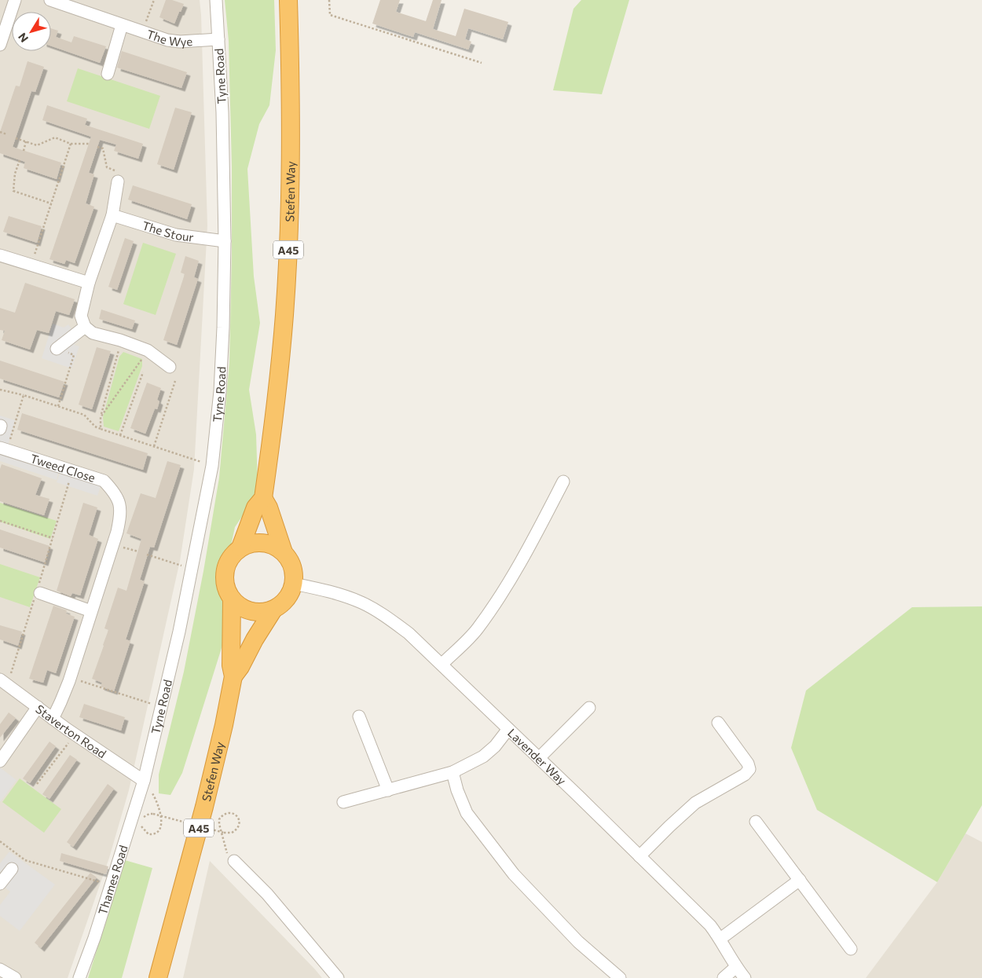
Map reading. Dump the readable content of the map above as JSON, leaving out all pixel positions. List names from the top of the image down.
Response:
{
  "streets": {
    "highway": ["Stefen Way", "A45"],
    "street": [
      "The Wye",
      "Tyne Road",
      "The Stour",
      "Tweed Close",
      "Staverton Road",
      "Lavender Way",
      "Thames Road"
    ]
  },
  "crossings": [
    ["The Wye", "Tyne Road"],
    ["Tyne Road", "The Stour"],
    ["Tyne Road", "Staverton Road"],
    ["Tyne Road", "Thames Road"],
    ["Stefen Way", "Lavender Way"],
    ["Tweed Close", "Staverton Road"],
    ["Staverton Road", "Thames Road"]
  ],
  "north": "bottom left"
}
